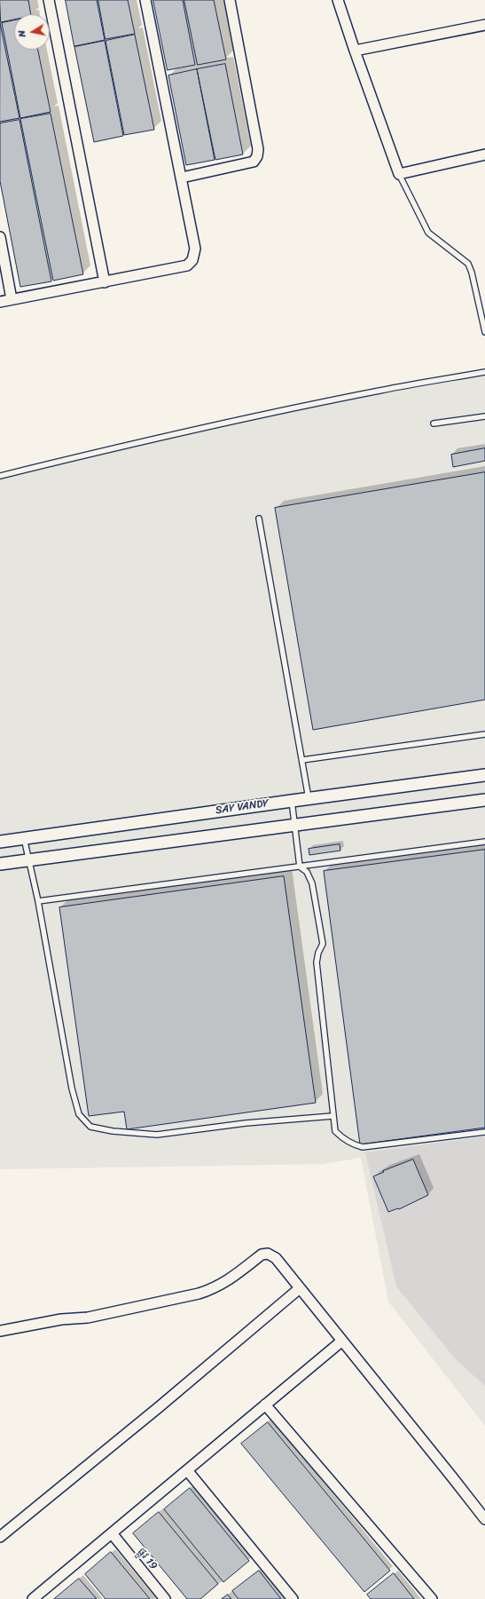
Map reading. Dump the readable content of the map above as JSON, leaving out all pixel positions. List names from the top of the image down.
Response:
{
  "streets": {
    "street": ["SAY VANDY", "ផ្លូវ 19"]
  },
  "north": "left"
}
